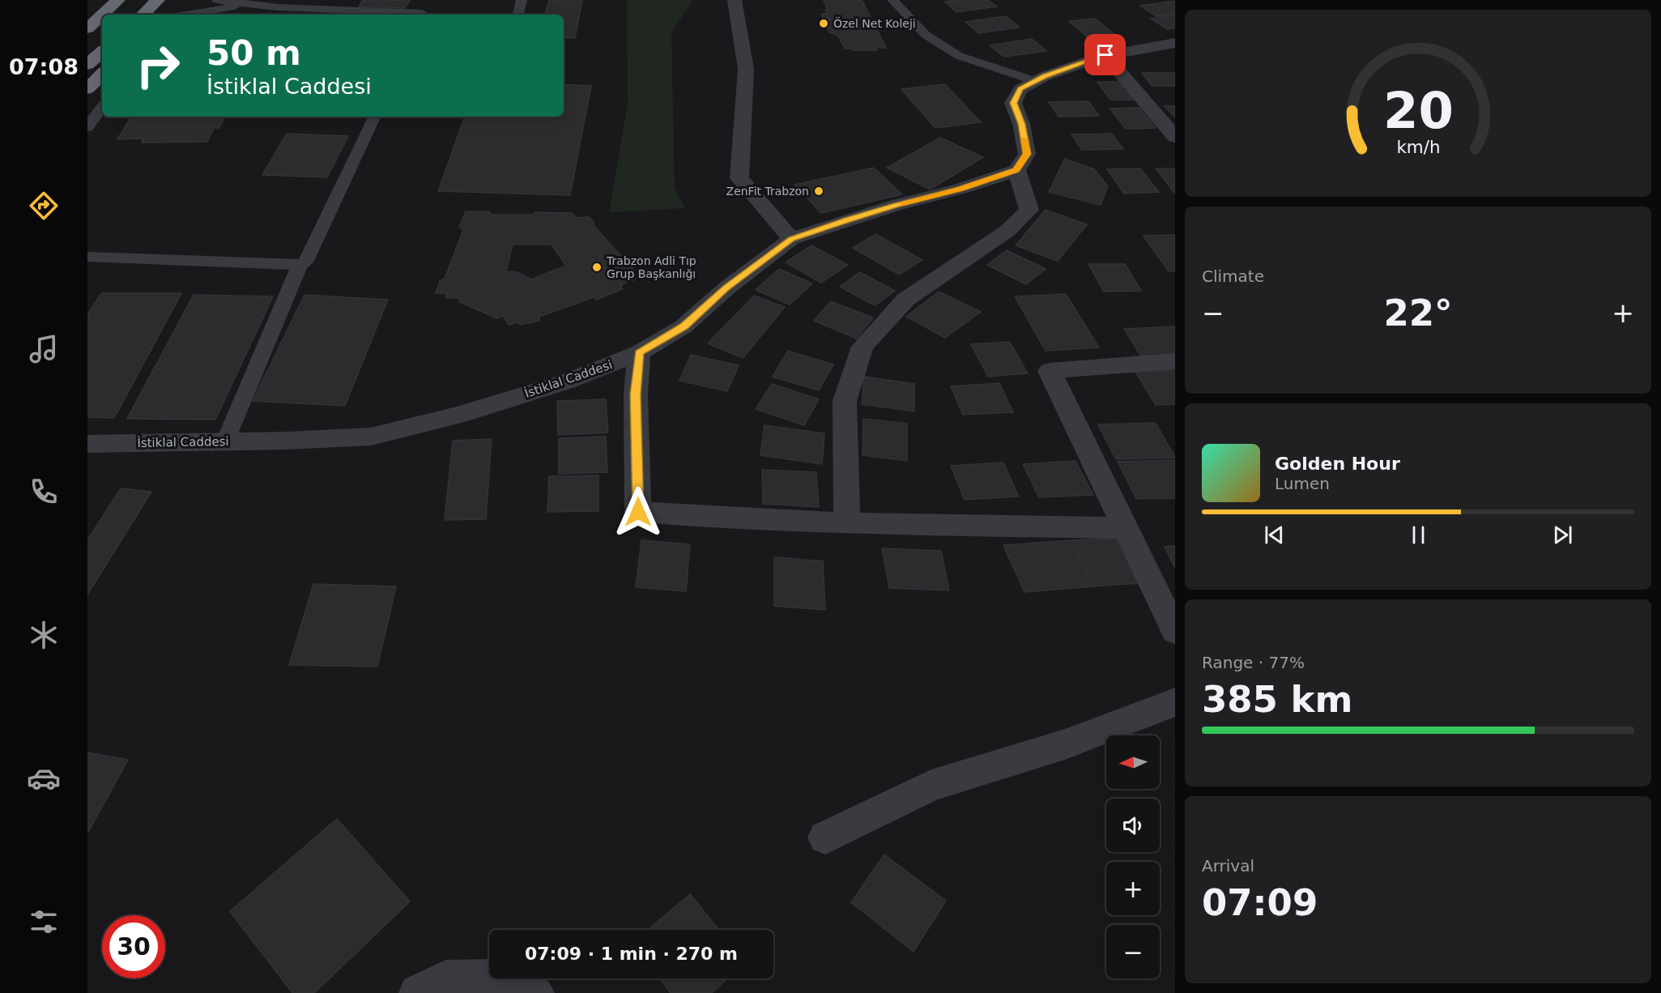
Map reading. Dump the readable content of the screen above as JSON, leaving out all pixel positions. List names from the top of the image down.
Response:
{
  "streets": {
    "street": ["İstiklal Caddesi"]
  },
  "places": ["Özel Net Koleji", "ZenFit Trabzon", "Trabzon Adli Tıp Grup Başkanlığı"],
  "north": "left",
  "page": {
    "tabs": "07:08",
    "turn": ["50 m", "İstiklal Caddesi"],
    "tile": [
      "Climate",
      ["Range · 77%", "385 km"],
      ["Arrival", "07:09"]
    ],
    "heat": ["−", "22°", "+"],
    "song": ["Golden Hour", "Lumen"],
    "map_buttons": ["+", "−"],
    "limit": "30",
    "trip": "07:09 · 1 min · 270 m",
    "gauge": ["20", "km/h"]
  }
}
